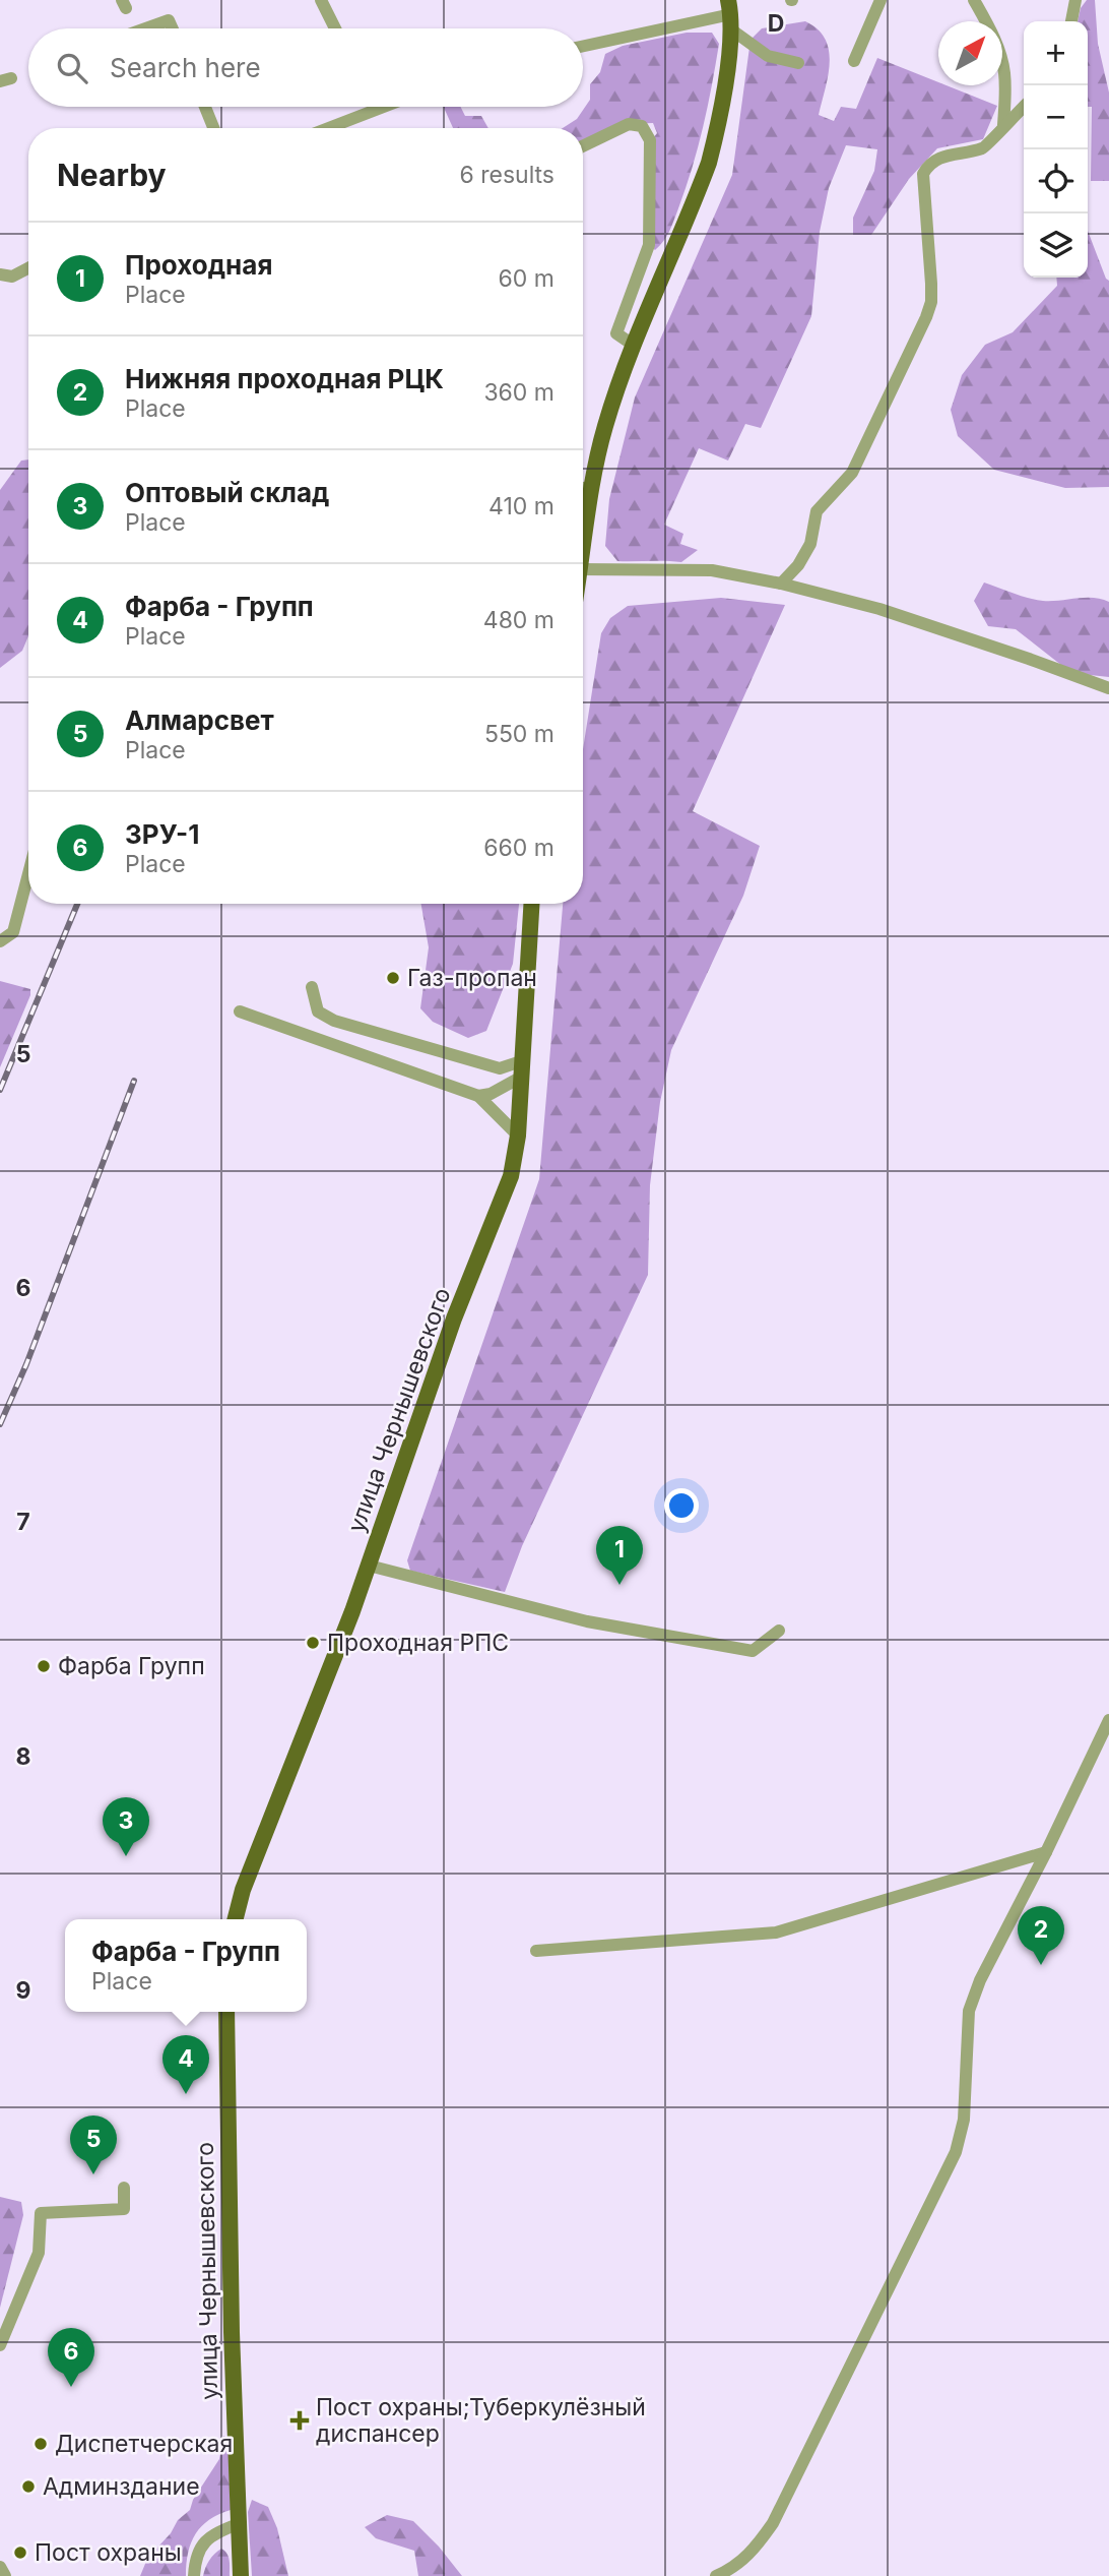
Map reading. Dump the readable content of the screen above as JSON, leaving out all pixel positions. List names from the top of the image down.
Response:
{
  "streets": {
    "main road": ["улица Чернышевского"]
  },
  "places": {
    "other": [
      "Газ-пропан",
      "Проходная РПС",
      "Фарба Групп",
      "Диспетчерская",
      "Админздание",
      "Пост охраны"
    ],
    "health": ["Пост охраны;Туберкулёзный диспансер"]
  },
  "north": "top right",
  "page": {
    "map_buttons": ["+", "−"],
    "search": "Search here",
    "heading": ["Nearby", "6 results"],
    "list": [
      {
        "mark": "1",
        "name": "Проходная",
        "note": "Place",
        "value": "60 m"
      },
      {
        "mark": "2",
        "name": "Нижняя проходная РЦК",
        "note": "Place",
        "value": "360 m"
      },
      {
        "mark": "3",
        "name": "Оптовый склад",
        "note": "Place",
        "value": "410 m"
      },
      {
        "mark": "4",
        "name": "Фарба - Групп",
        "note": "Place",
        "value": "480 m"
      },
      {
        "mark": "5",
        "name": "Алмарсвет",
        "note": "Place",
        "value": "550 m"
      },
      {
        "mark": "6",
        "name": "ЗРУ-1",
        "note": "Place",
        "value": "660 m"
      }
    ],
    "pins": [
      "1",
      "3",
      "2",
      "4",
      "5",
      "6"
    ],
    "popup": ["Фарба - Групп", "Place"]
  },
  "grid": {
    "columns": ["D"],
    "rows": [
      "5",
      "6",
      "7",
      "8",
      "9"
    ]
  }
}
